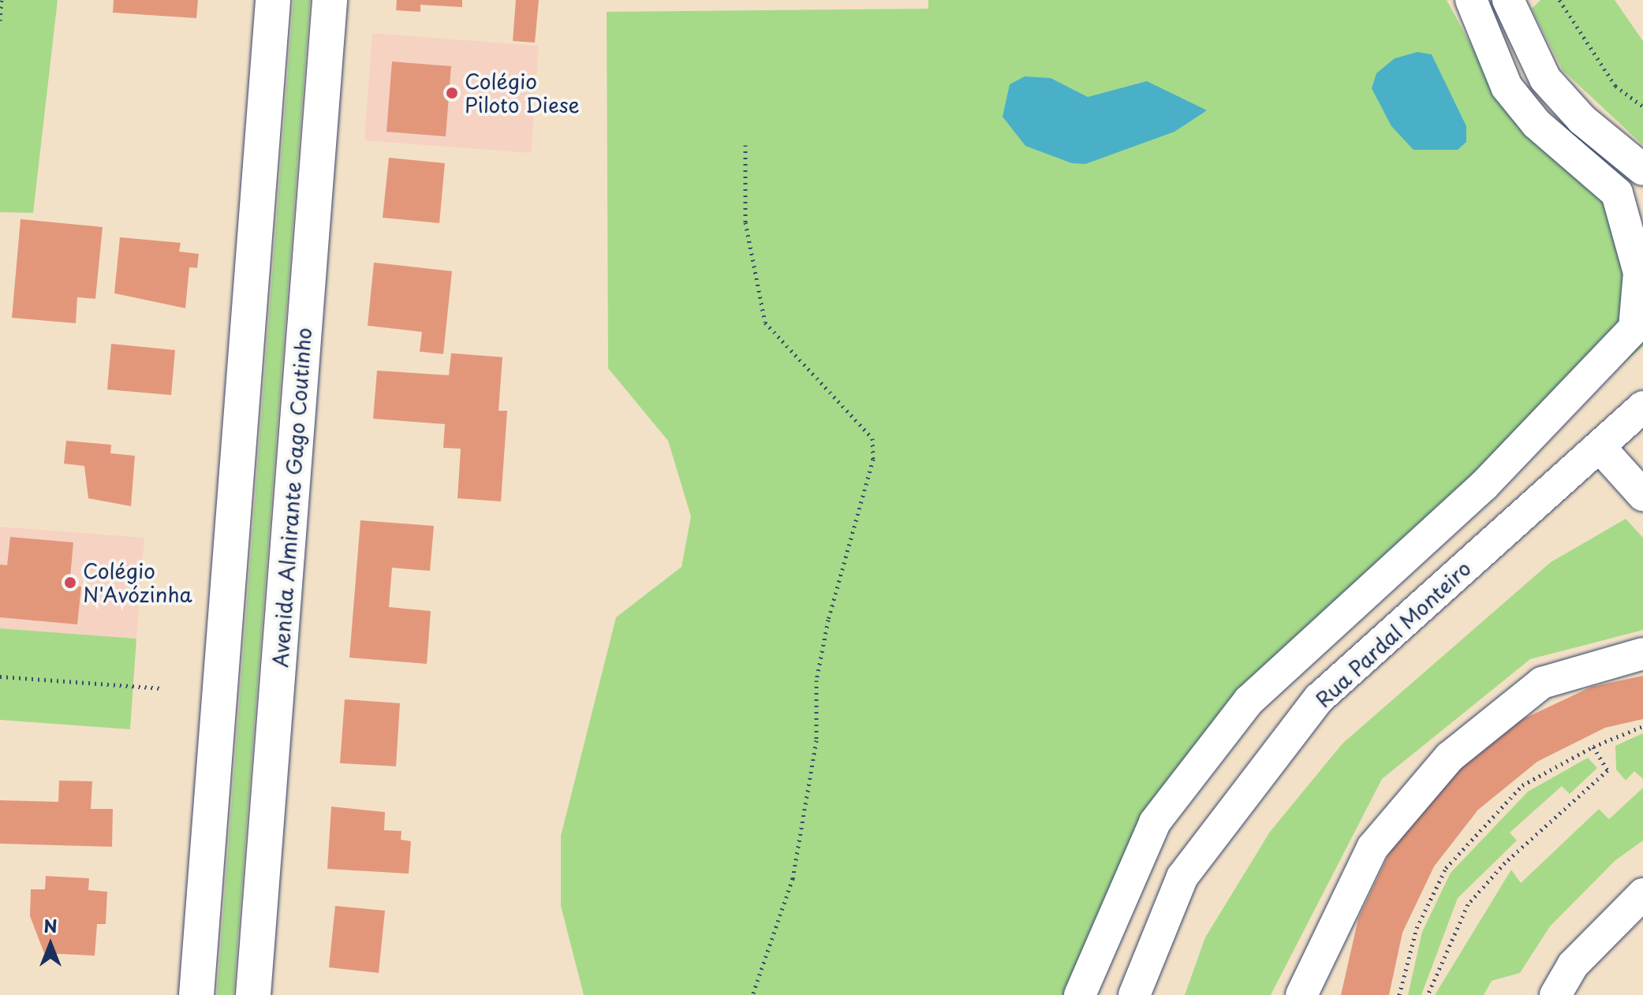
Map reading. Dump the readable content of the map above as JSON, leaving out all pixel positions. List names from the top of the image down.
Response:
{
  "streets": {
    "main road": ["Avenida Almirante Gago Coutinho"],
    "street": ["Rua Pardal Monteiro"]
  },
  "places": ["Colégio Piloto Diese", "Colégio N'Avózinha"],
  "north": "top"
}
